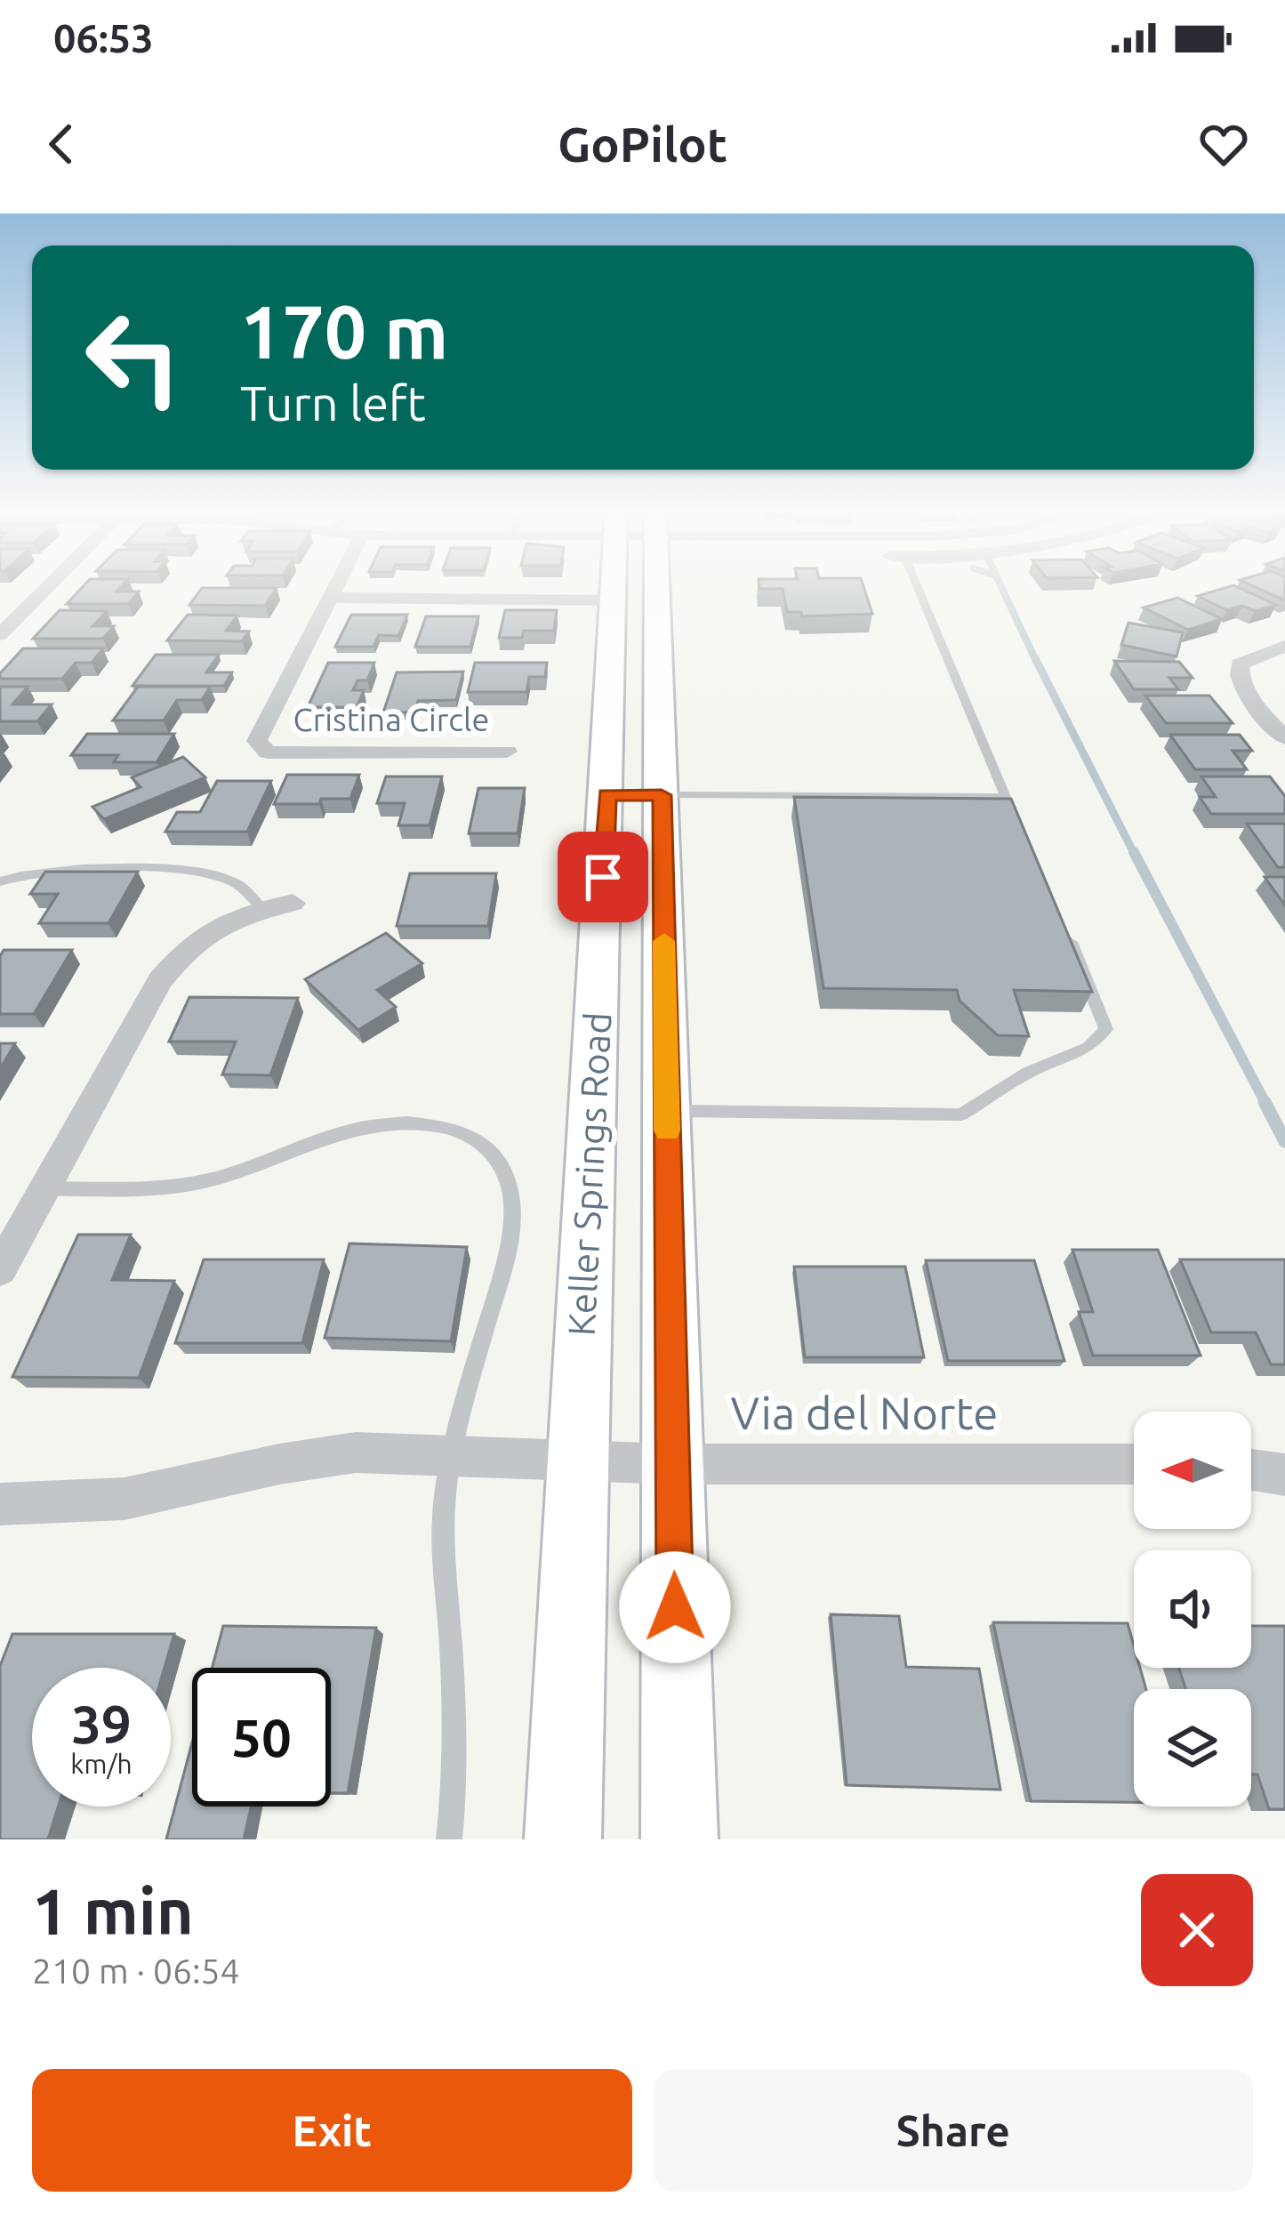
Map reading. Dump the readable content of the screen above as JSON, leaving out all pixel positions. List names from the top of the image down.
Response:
{
  "streets": {
    "main road": ["Keller Springs Road"],
    "street": ["Cristina Circle", "Via del Norte"]
  },
  "crossings": [
    ["Keller Springs Road", "Via del Norte"]
  ],
  "north": "left",
  "page": {
    "status": "06:53",
    "header": "GoPilot",
    "turn": ["170 m", "Turn left"],
    "speed": "39 km/h",
    "limit": "50",
    "heading": ["1 min", "210 m · 06:54"],
    "buttons": ["Exit", "Share"]
  }
}
